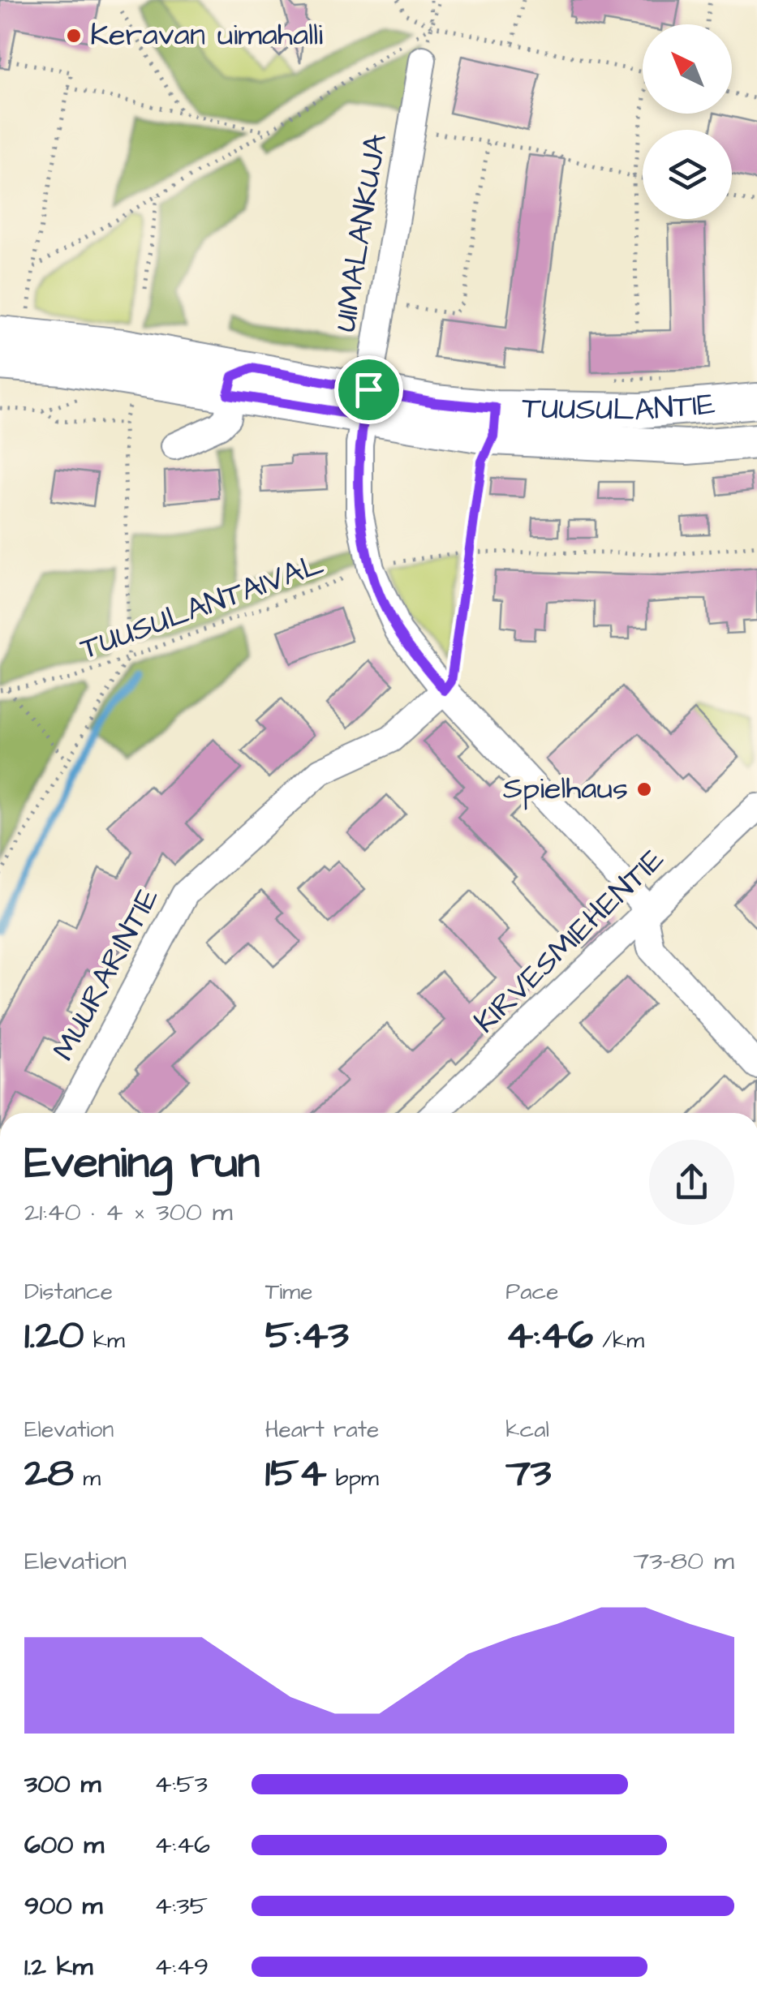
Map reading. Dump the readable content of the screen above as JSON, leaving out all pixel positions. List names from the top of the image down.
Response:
{
  "streets": {
    "main road": ["TUUSULANTIE"],
    "street": ["UIMALANKUJA", "KIRVESMIEHENTIE", "MUURARINTIE"],
    "path": ["TUUSULANTAIVAL"]
  },
  "crossings": [
    ["UIMALANKUJA", "TUUSULANTIE"],
    ["UIMALANKUJA", "TUUSULANTAIVAL"],
    ["UIMALANKUJA", "KIRVESMIEHENTIE"],
    ["UIMALANKUJA", "MUURARINTIE"]
  ],
  "places": ["Keravan uimahalli", "Spielhaus"],
  "north": "top left",
  "page": {
    "heading": ["Evening run", "21:40 · 4 × 300 m"],
    "stats": [
      ["Distance", "1.20 km"],
      ["Time", "5:43"],
      ["Pace", "4:46 /km"],
      ["Elevation", "28 m"],
      ["Heart rate", "154 bpm"],
      ["kcal", "73"]
    ],
    "chart": ["Elevation", "73–80 m"],
    "list": [
      {
        "name": "300 m",
        "note": "4:53"
      },
      {
        "name": "600 m",
        "note": "4:46"
      },
      {
        "name": "900 m",
        "note": "4:35"
      },
      {
        "name": "1.2 km",
        "note": "4:49"
      }
    ]
  }
}
